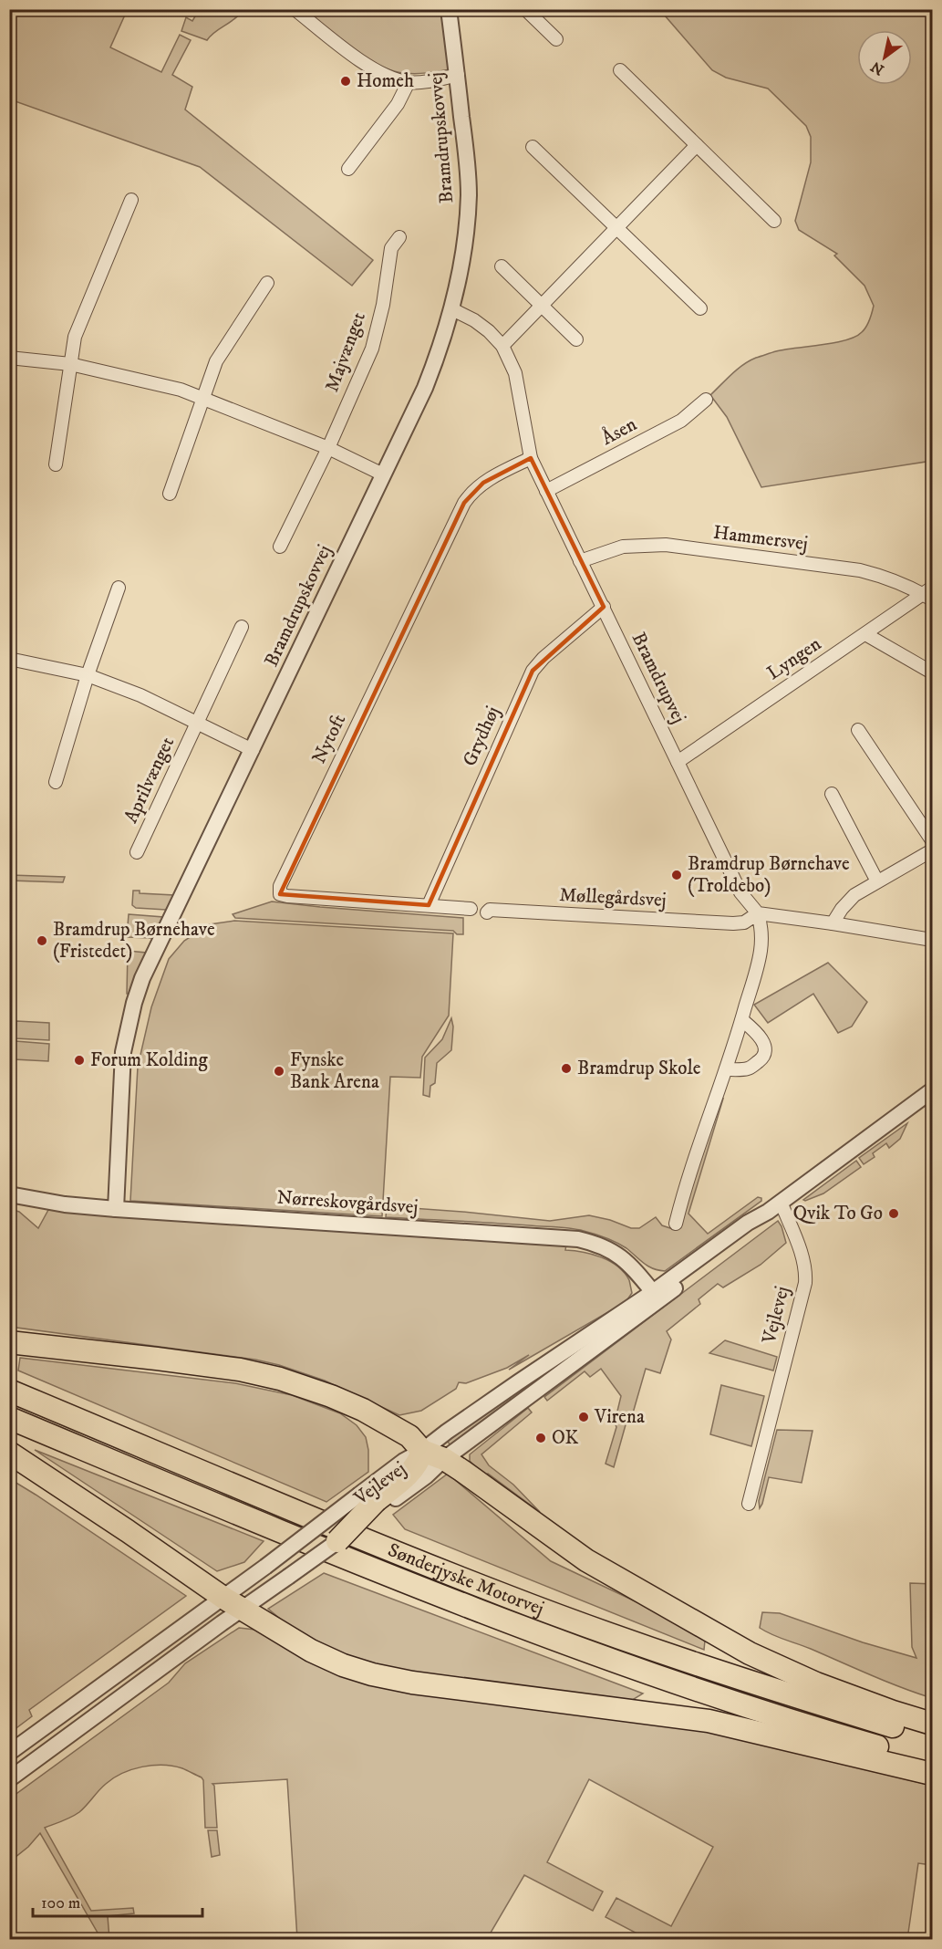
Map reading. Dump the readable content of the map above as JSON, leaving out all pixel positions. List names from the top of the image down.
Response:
{
  "streets": {
    "highway": ["Sønderjyske Motorvej"],
    "street": [
      "Bramdrupskovvej",
      "Majvænget",
      "Åsen",
      "Hammersvej",
      "Lyngen",
      "Bramdrupvej",
      "Grydhøj",
      "Nytoft",
      "Aprilvænget",
      "Møllegårdsvej",
      "Nørreskovgårdsvej",
      "Vejlevej"
    ]
  },
  "crossings": [
    ["Bramdrupskovvej", "Bramdrupvej"],
    ["Bramdrupskovvej", "Aprilvænget"],
    ["Bramdrupskovvej", "Nørreskovgårdsvej"],
    ["Åsen", "Bramdrupvej"],
    ["Hammersvej", "Lyngen"],
    ["Hammersvej", "Bramdrupvej"],
    ["Lyngen", "Bramdrupvej"],
    ["Bramdrupvej", "Grydhøj"],
    ["Bramdrupvej", "Nytoft"],
    ["Bramdrupvej", "Møllegårdsvej"],
    ["Grydhøj", "Nytoft"],
    ["Nørreskovgårdsvej", "Vejlevej"]
  ],
  "places": [
    "Homeh",
    "Bramdrup Børnehave (Troldebo)",
    "Bramdrup Børnehave (Fristedet)",
    "Forum Kolding",
    "Bramdrup Skole",
    "Fynske Bank Arena",
    "Qvik To Go",
    "Virena",
    "OK"
  ],
  "scale_bar": "100 m",
  "north": "bottom left"
}
